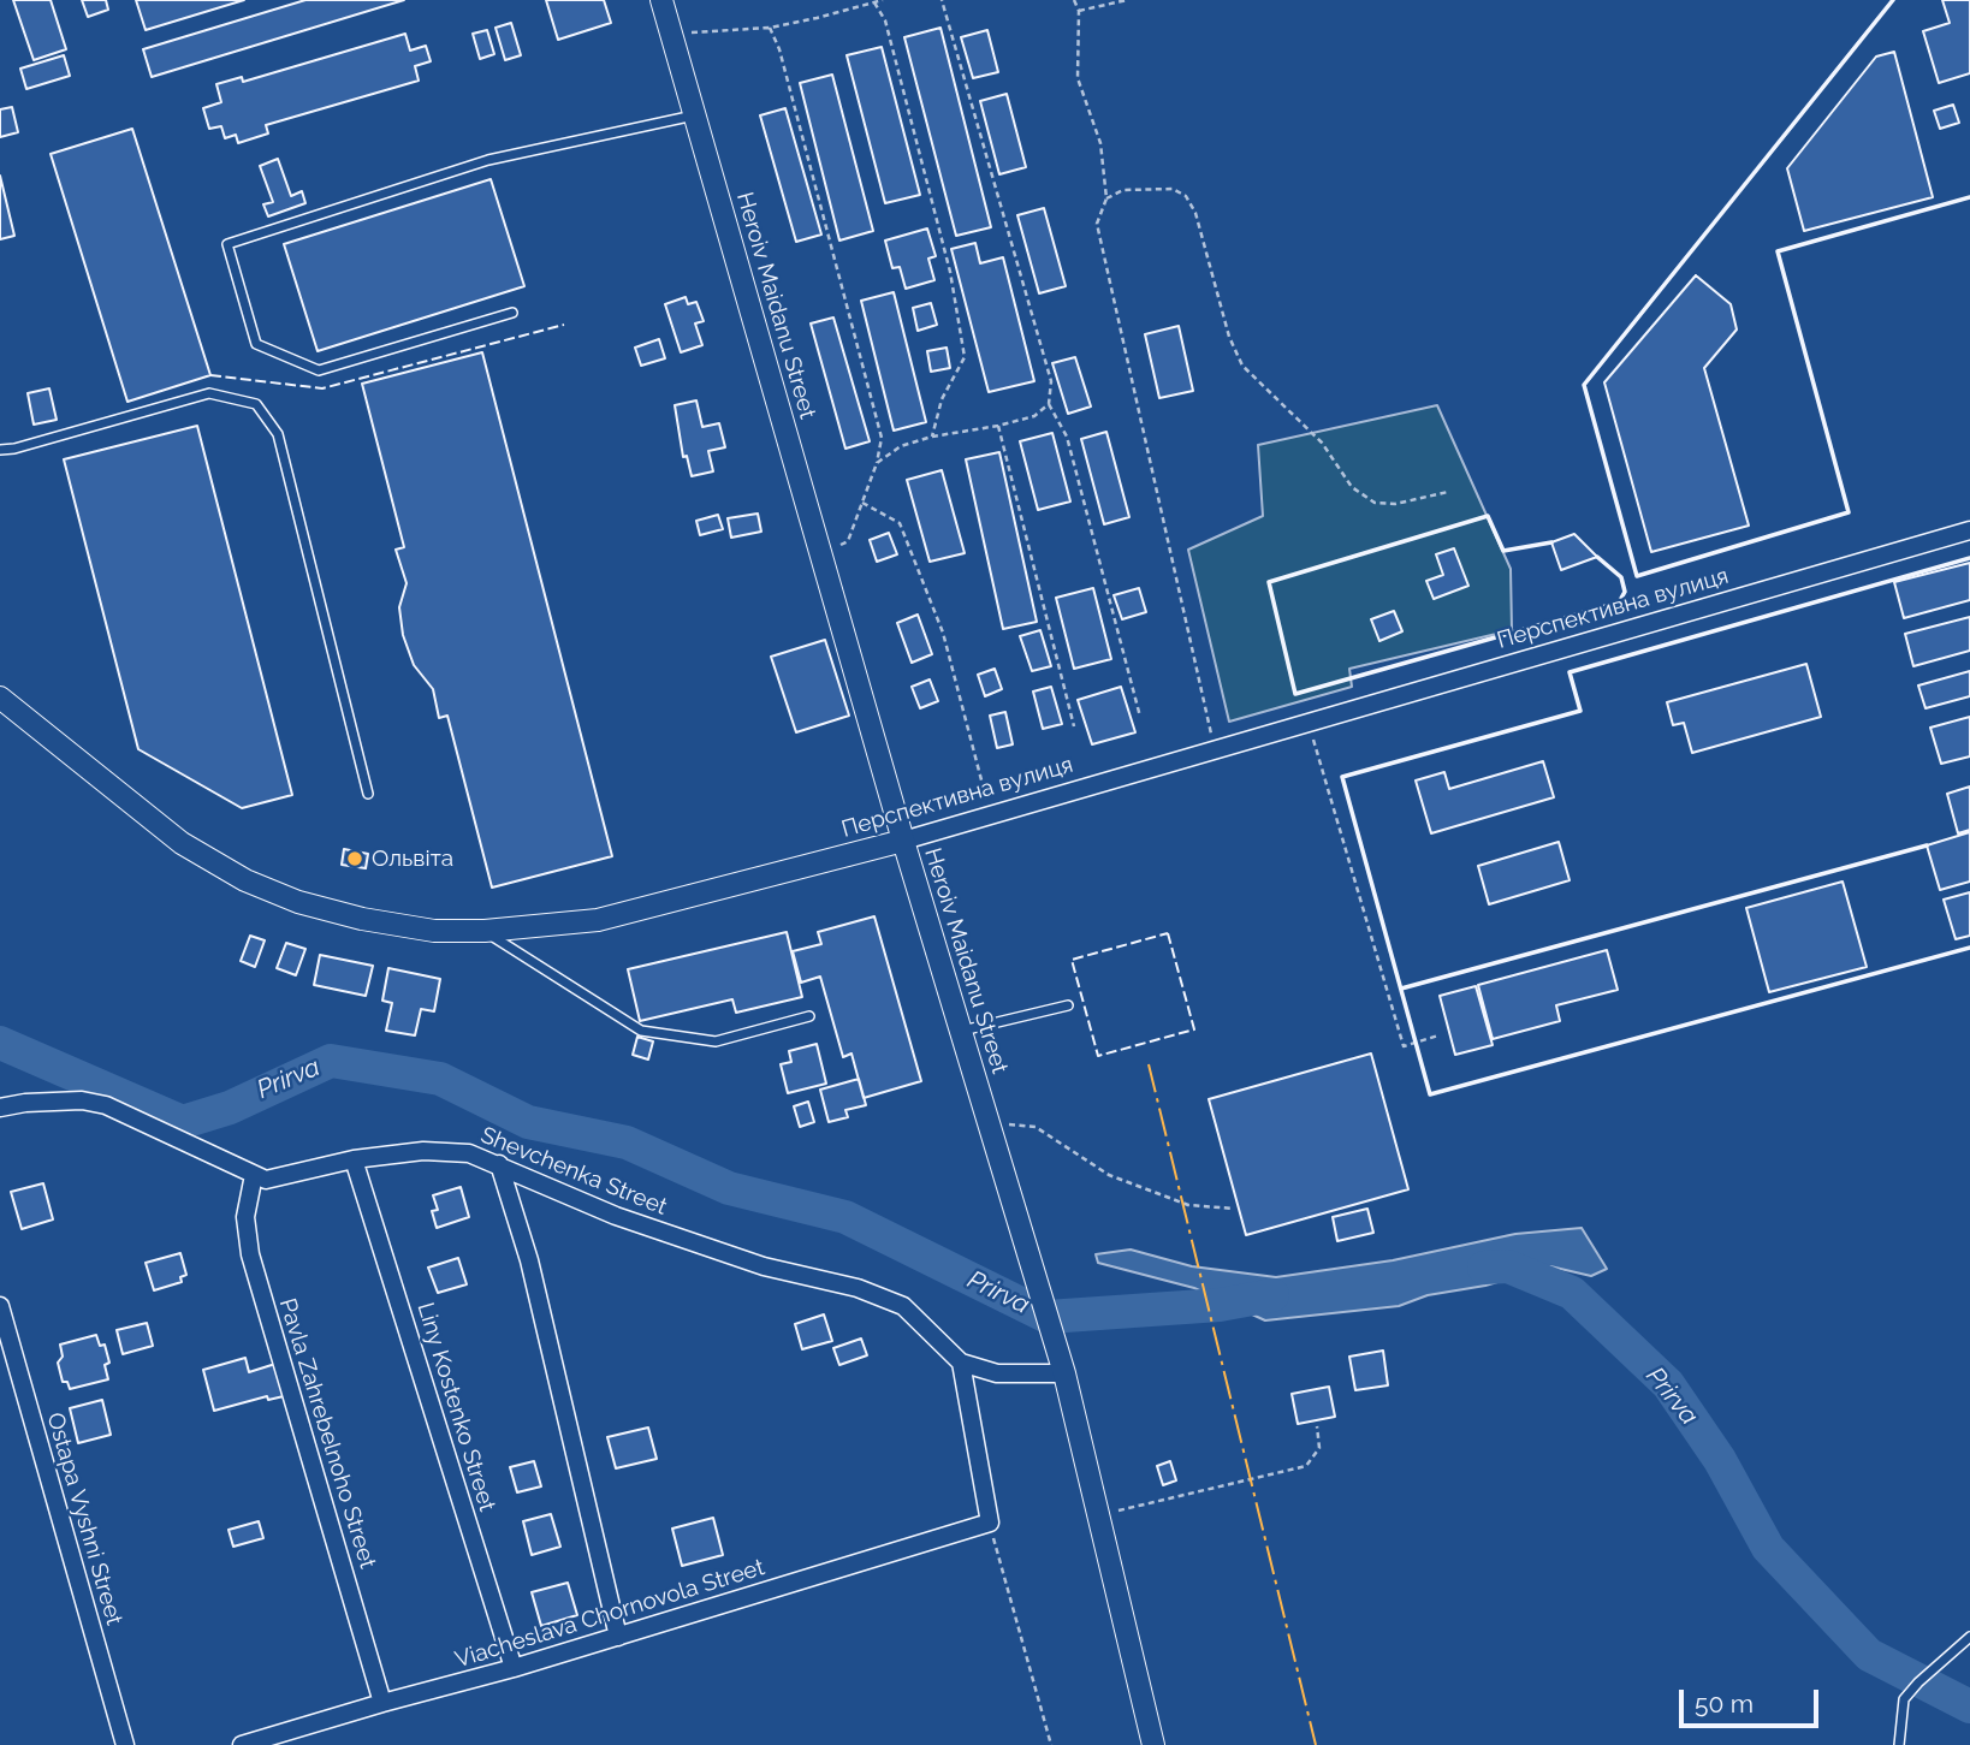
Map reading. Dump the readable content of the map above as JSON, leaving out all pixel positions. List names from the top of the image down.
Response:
{
  "streets": {
    "street": [
      "Heroiv Maidanu Street",
      "Перспективна вулиця",
      "Shevchenka Street",
      "Liny Kostenko Street",
      "Pavla Zahrebelnoho Street",
      "Ostapa Vyshni Street",
      "Viacheslava Chornovola Street"
    ]
  },
  "crossings": [
    ["Heroiv Maidanu Street", "Перспективна вулиця"],
    ["Heroiv Maidanu Street", "Shevchenka Street"],
    ["Shevchenka Street", "Liny Kostenko Street"],
    ["Shevchenka Street", "Pavla Zahrebelnoho Street"],
    ["Liny Kostenko Street", "Viacheslava Chornovola Street"],
    ["Pavla Zahrebelnoho Street", "Viacheslava Chornovola Street"]
  ],
  "water": ["Prirva"],
  "places": ["Ольвіта"],
  "scale_bar": "50 m"
}
